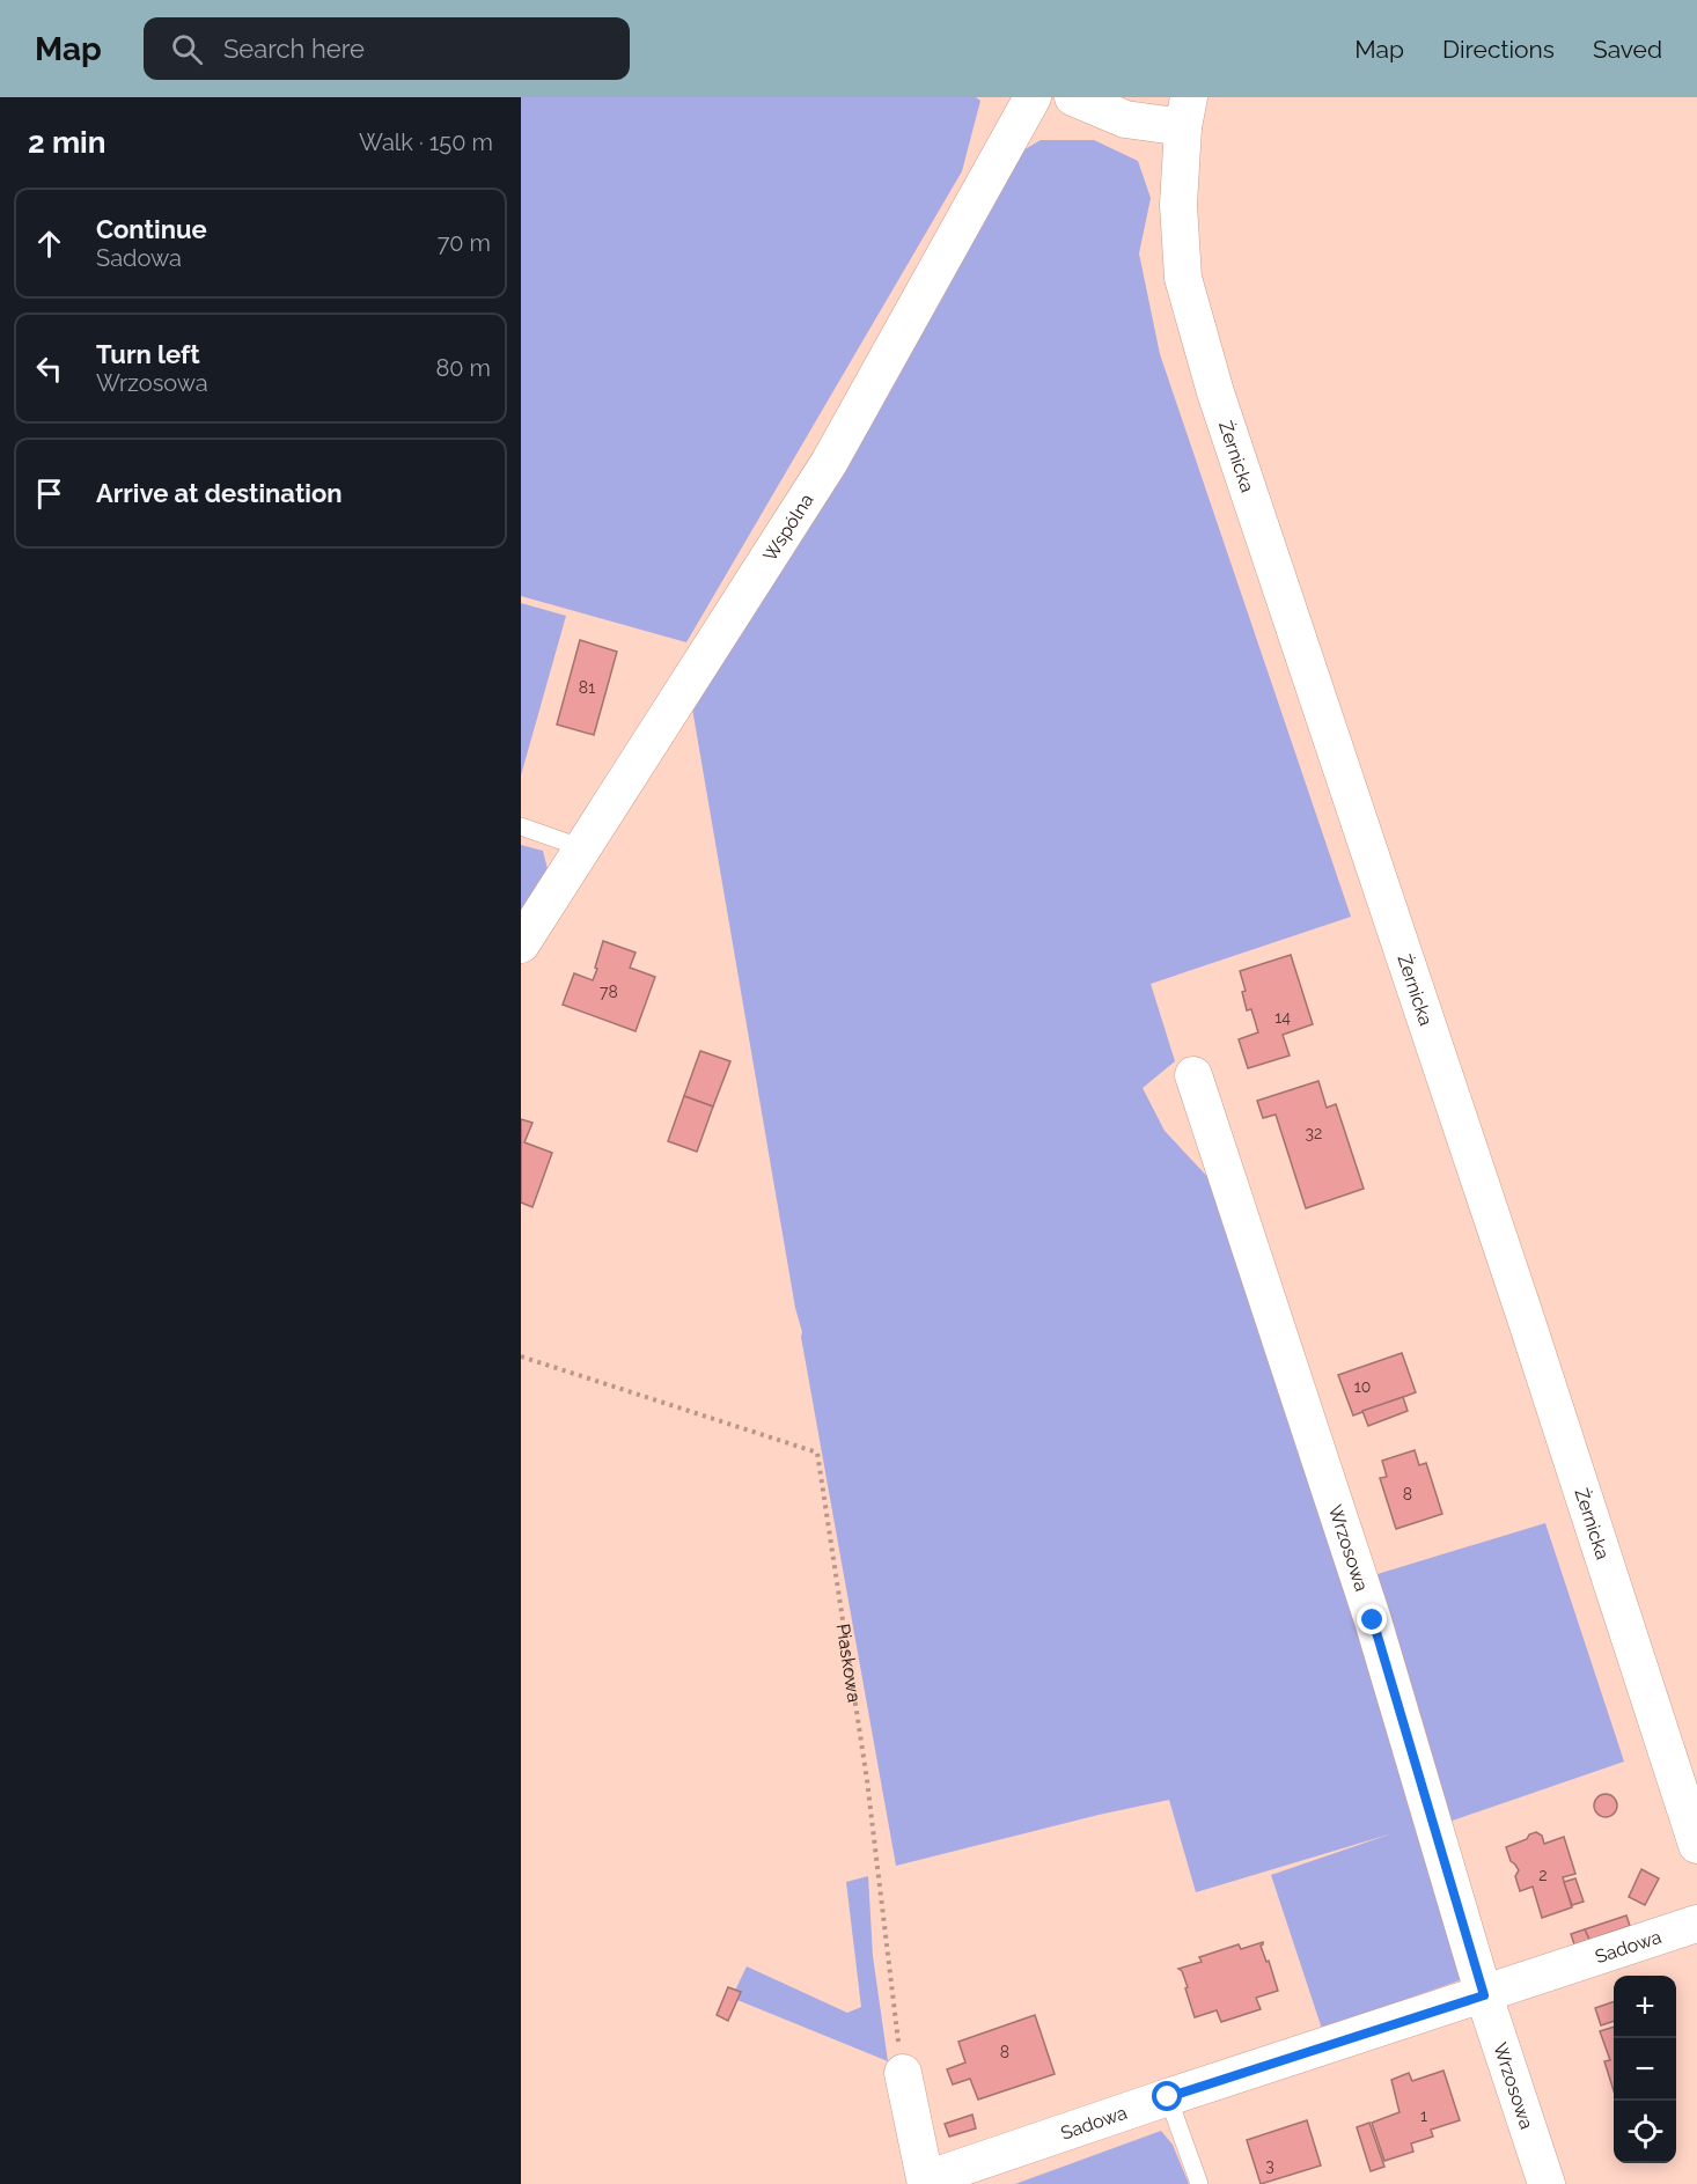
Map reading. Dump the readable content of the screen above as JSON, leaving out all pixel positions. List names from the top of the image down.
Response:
{
  "streets": {
    "street": [
      "Żernicka",
      "Wspólna",
      "Wrzosowa",
      "Sadowa"
    ],
    "path": ["Piaskowa"]
  },
  "crossings": [
    ["Wrzosowa", "Sadowa"]
  ],
  "house_numbers": [
    "81",
    "78",
    "14",
    "32",
    "10",
    "8",
    "2",
    "8",
    "1",
    "3"
  ],
  "page": {
    "header": "Map",
    "search": "Search here",
    "nav": ["Map", "Directions", "Saved"],
    "heading": ["2 min", "Walk · 150 m"],
    "list": [
      ["Continue", "Sadowa", "70 m"],
      ["Turn left", "Wrzosowa", "80 m"],
      "Arrive at destination"
    ],
    "map_buttons": ["+", "−"]
  }
}
